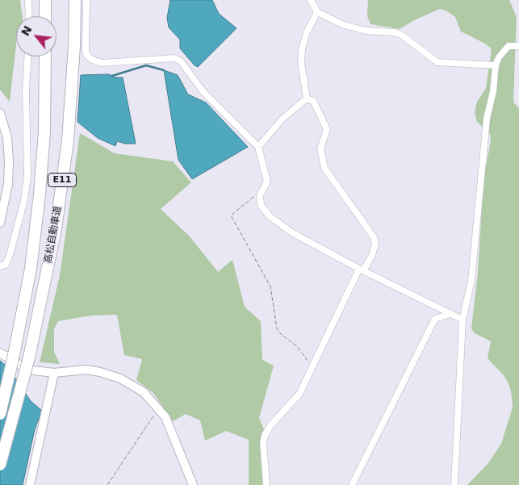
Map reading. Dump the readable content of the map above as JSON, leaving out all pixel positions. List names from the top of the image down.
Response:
{
  "streets": {
    "highway": ["E11", "高松自動車道"]
  },
  "north": "top left"
}
